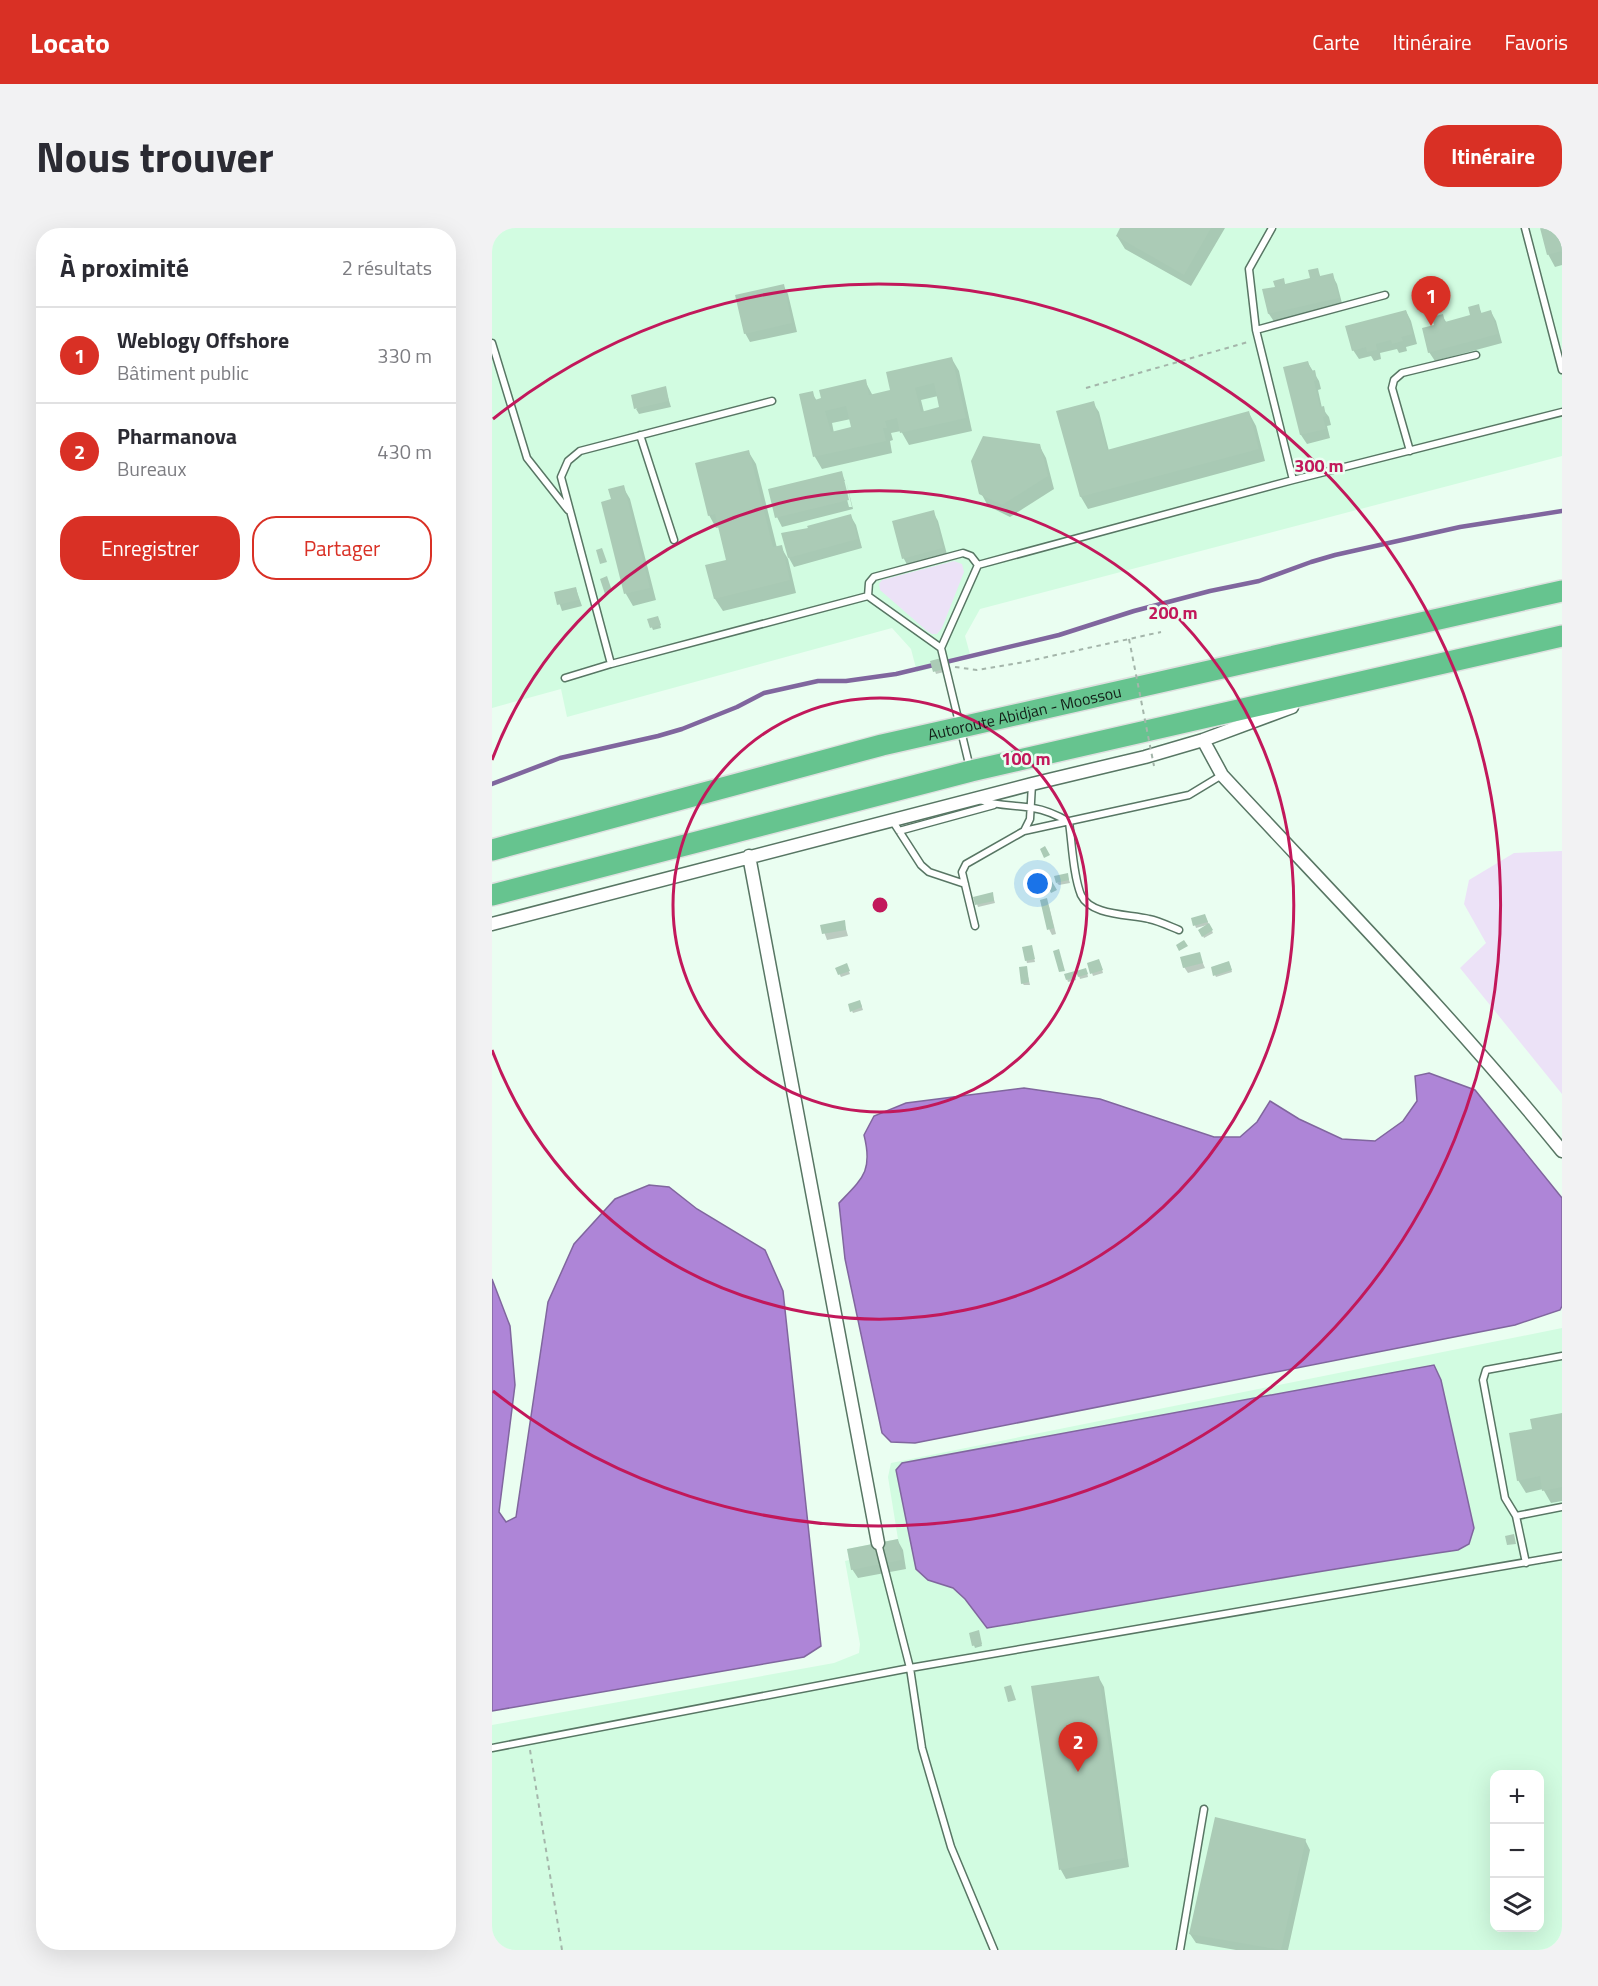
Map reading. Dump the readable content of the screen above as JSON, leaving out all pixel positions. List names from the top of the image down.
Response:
{
  "streets": {
    "highway": ["Autoroute Abidjan - Moossou"]
  },
  "page": {
    "header": "Locato",
    "nav": ["Carte", "Itinéraire", "Favoris"],
    "title": "Nous trouver",
    "buttons": [
      "Itinéraire",
      ["Enregistrer", "Partager"]
    ],
    "heading": ["À proximité", "2 résultats"],
    "pins": ["1", "2"],
    "list": [
      {
        "mark": "1",
        "name": "Weblogy Offshore",
        "note": "Bâtiment public",
        "value": "330 m"
      },
      {
        "mark": "2",
        "name": "Pharmanova",
        "note": "Bureaux",
        "value": "430 m"
      }
    ],
    "map_buttons": ["+", "−"]
  },
  "rings": ["300 m", "200 m", "100 m"]
}
